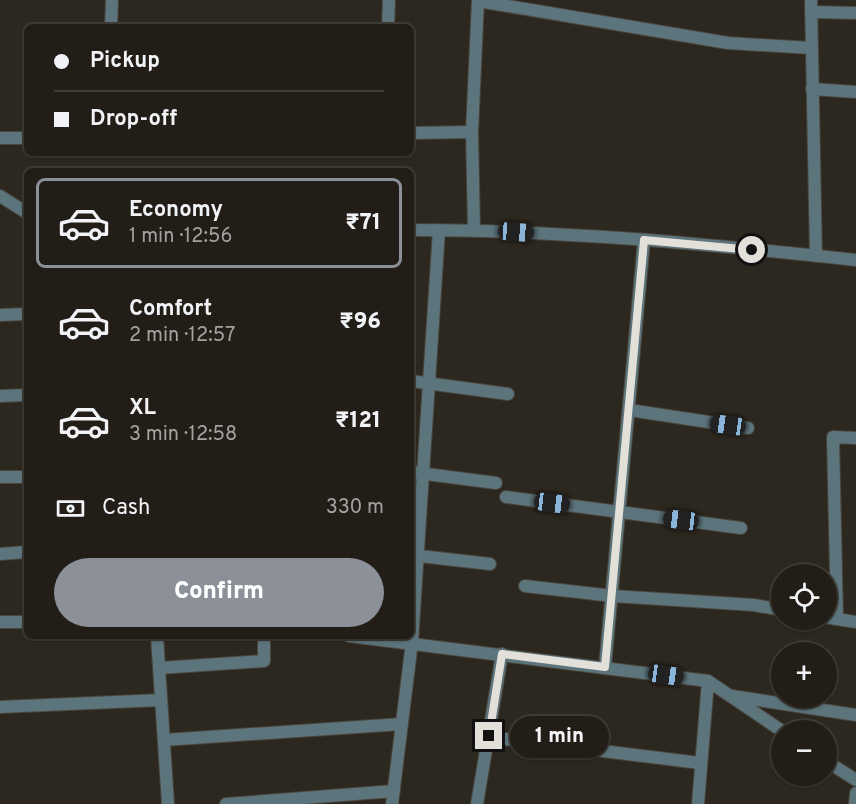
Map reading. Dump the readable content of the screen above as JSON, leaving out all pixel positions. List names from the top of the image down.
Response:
{
  "page": {
    "banner": ["Pickup", "Drop-off"],
    "list": [
      {
        "name": "Economy",
        "note": "1 min · 12:56",
        "value": "₹71"
      },
      {
        "name": "Comfort",
        "note": "2 min · 12:57",
        "value": "₹96"
      },
      {
        "name": "XL",
        "note": "3 min · 12:58",
        "value": "₹121"
      }
    ],
    "pay": ["Cash", "330 m"],
    "buttons": "Confirm",
    "map_buttons": ["+", "−"],
    "bubble": "1 min"
  }
}
